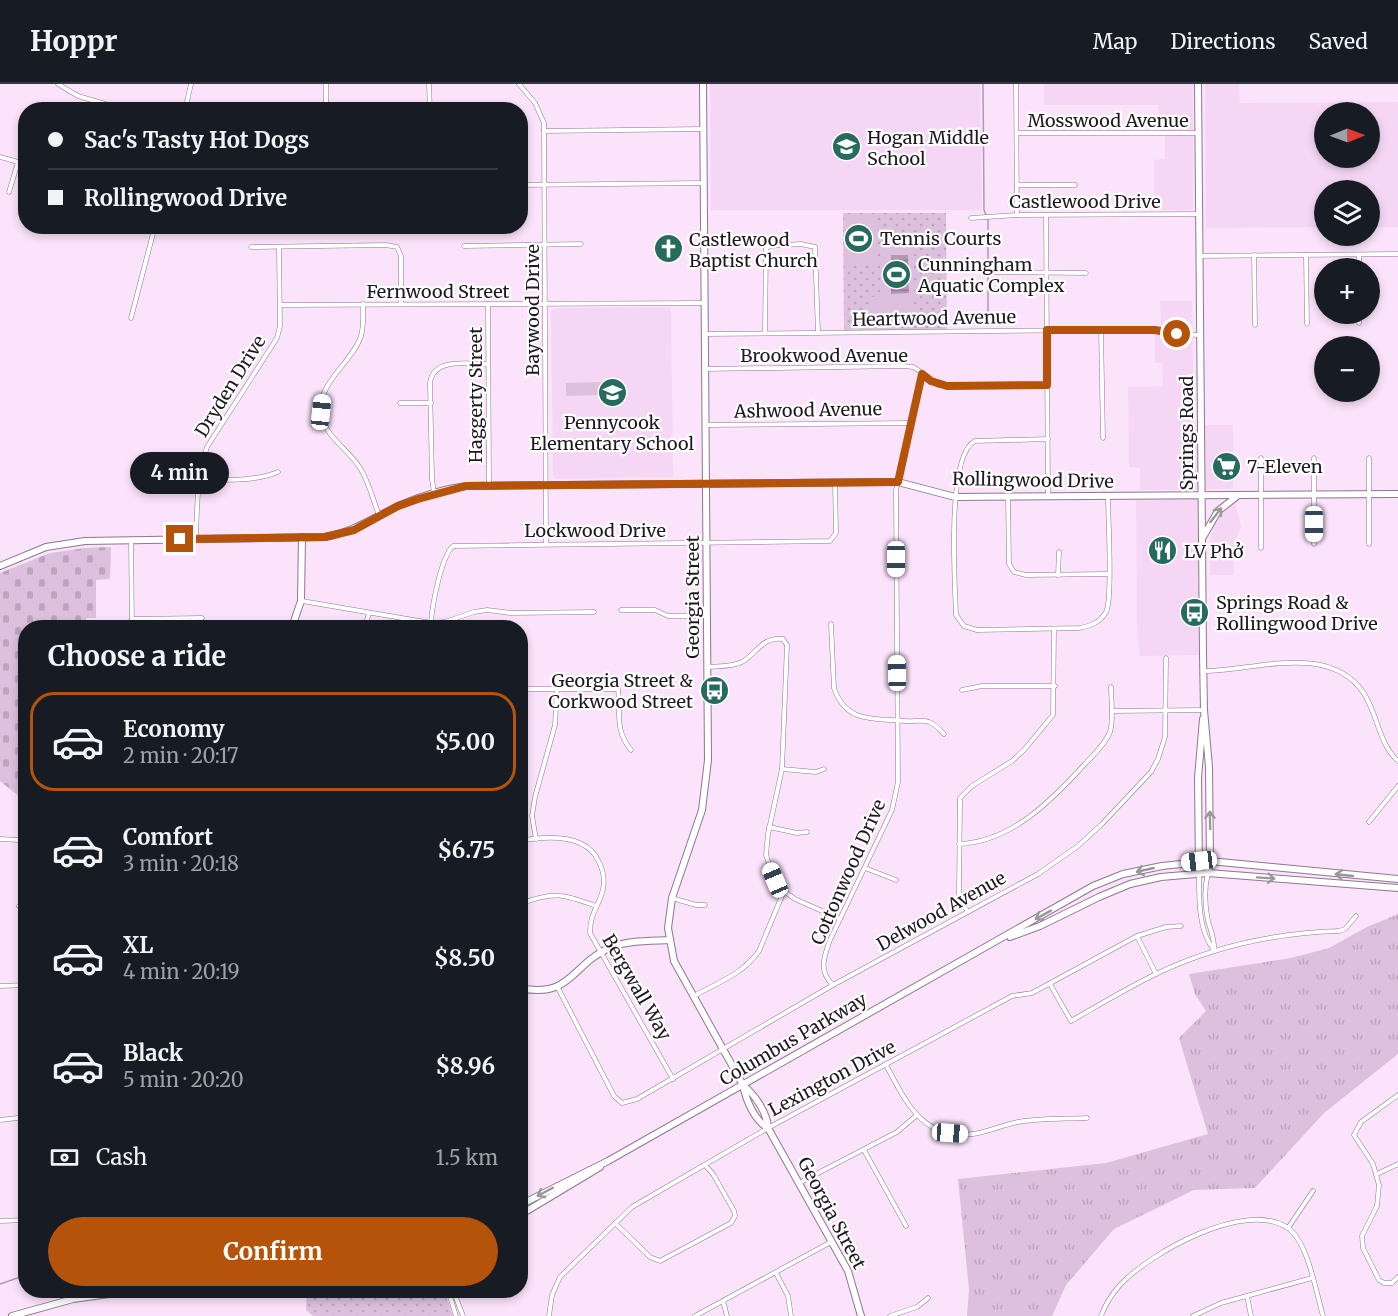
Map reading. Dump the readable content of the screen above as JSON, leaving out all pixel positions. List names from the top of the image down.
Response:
{
  "streets": {
    "main road": [
      "Springs Road",
      "Rollingwood Drive",
      "Georgia Street",
      "Columbus Parkway"
    ],
    "street": [
      "Mosswood Avenue",
      "Castlewood Drive",
      "Fernwood Street",
      "Baywood Drive",
      "Heartwood Avenue",
      "Brookwood Avenue",
      "Dryden Drive",
      "Haggerty Street",
      "Ashwood Avenue",
      "Lockwood Drive",
      "Cottonwood Drive",
      "Delwood Avenue",
      "Bergwall Way",
      "Lexington Drive"
    ]
  },
  "crossings": [
    ["Mosswood Avenue", "Springs Road"],
    ["Castlewood Drive", "Springs Road"],
    ["Fernwood Street", "Baywood Drive"],
    ["Fernwood Street", "Dryden Drive"],
    ["Fernwood Street", "Haggerty Street"],
    ["Fernwood Street", "Georgia Street"],
    ["Baywood Drive", "Rollingwood Drive"],
    ["Baywood Drive", "Lockwood Drive"],
    ["Heartwood Avenue", "Springs Road"],
    ["Heartwood Avenue", "Georgia Street"],
    ["Brookwood Avenue", "Georgia Street"],
    ["Brookwood Avenue", "Cottonwood Drive"],
    ["Dryden Drive", "Rollingwood Drive"],
    ["Haggerty Street", "Rollingwood Drive"],
    ["Ashwood Avenue", "Georgia Street"],
    ["Ashwood Avenue", "Cottonwood Drive"],
    ["Springs Road", "Rollingwood Drive"],
    ["Springs Road", "Columbus Parkway"],
    ["Rollingwood Drive", "Lockwood Drive"],
    ["Rollingwood Drive", "Georgia Street"],
    ["Rollingwood Drive", "Cottonwood Drive"],
    ["Lockwood Drive", "Georgia Street"],
    ["Georgia Street", "Delwood Avenue"],
    ["Georgia Street", "Columbus Parkway"],
    ["Georgia Street", "Lexington Drive"],
    ["Cottonwood Drive", "Delwood Avenue"],
    ["Delwood Avenue", "Bergwall Way"]
  ],
  "places": {
    "school or university": ["Hogan Middle School", "Pennycook Elementary School"],
    "sports": ["Tennis Courts", "Cunningham Aquatic Complex"],
    "church": ["Castlewood Baptist Church"],
    "supermarket": ["7-Eleven"],
    "restaurant": ["LV Phở"],
    "bus stop": ["Springs Road & Rollingwood Drive", "Georgia Street & Corkwood Street"]
  },
  "north": "right",
  "page": {
    "header": "Hoppr",
    "nav": ["Map", "Directions", "Saved"],
    "map_buttons": ["+", "−"],
    "banner": ["Sac's Tasty Hot Dogs", "Rollingwood Drive"],
    "bubble": "4 min",
    "heading": "Choose a ride",
    "list": [
      {
        "name": "Economy",
        "note": "2 min · 20:17",
        "value": "$5.00"
      },
      {
        "name": "Comfort",
        "note": "3 min · 20:18",
        "value": "$6.75"
      },
      {
        "name": "XL",
        "note": "4 min · 20:19",
        "value": "$8.50"
      },
      {
        "name": "Black",
        "note": "5 min · 20:20",
        "value": "$8.96"
      }
    ],
    "pay": ["Cash", "1.5 km"],
    "buttons": "Confirm"
  }
}
